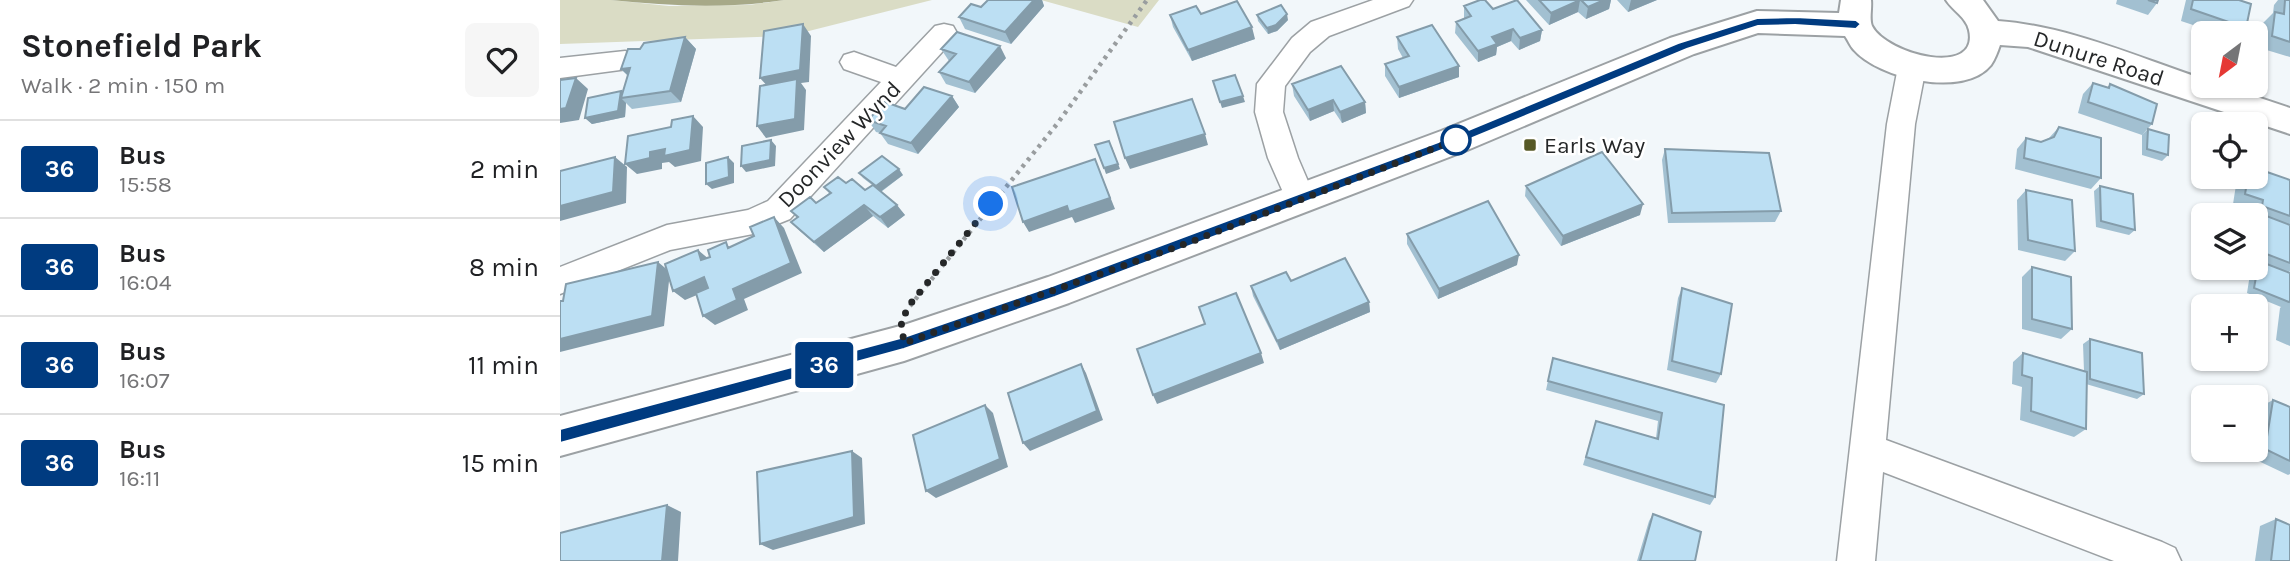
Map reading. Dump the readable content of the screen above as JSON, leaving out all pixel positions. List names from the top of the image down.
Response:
{
  "streets": {
    "main road": ["Dunure Road"],
    "street": ["Doonview Wynd"]
  },
  "places": {
    "transit": ["Earls Way"]
  },
  "lines": ["bus line 36"],
  "north": "bottom left",
  "page": {
    "heading": ["Stonefield Park", "Walk · 2 min · 150 m"],
    "on_map": "36",
    "map_buttons": ["+", "−"],
    "list": [
      {
        "mark": "36",
        "name": "Bus",
        "note": "15:58",
        "value": "2 min"
      },
      {
        "mark": "36",
        "name": "Bus",
        "note": "16:04",
        "value": "8 min"
      },
      {
        "mark": "36",
        "name": "Bus",
        "note": "16:07",
        "value": "11 min"
      },
      {
        "mark": "36",
        "name": "Bus",
        "note": "16:11",
        "value": "15 min"
      }
    ]
  }
}
